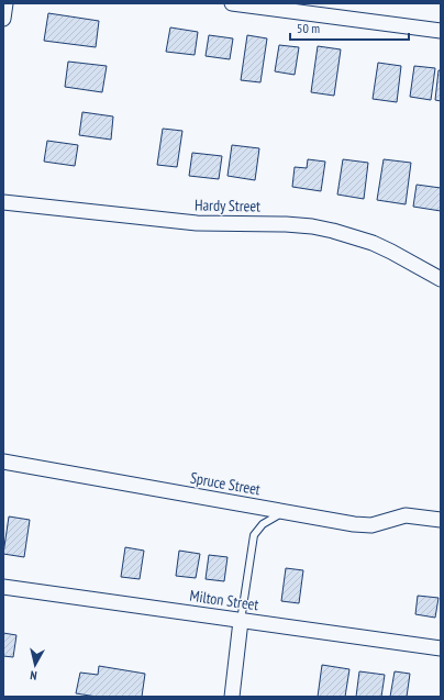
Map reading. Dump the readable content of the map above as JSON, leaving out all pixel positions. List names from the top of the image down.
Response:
{
  "streets": {
    "street": ["Hardy Street", "Spruce Street", "Milton Street"]
  },
  "scale_bar": "50 m",
  "north": "bottom"
}
